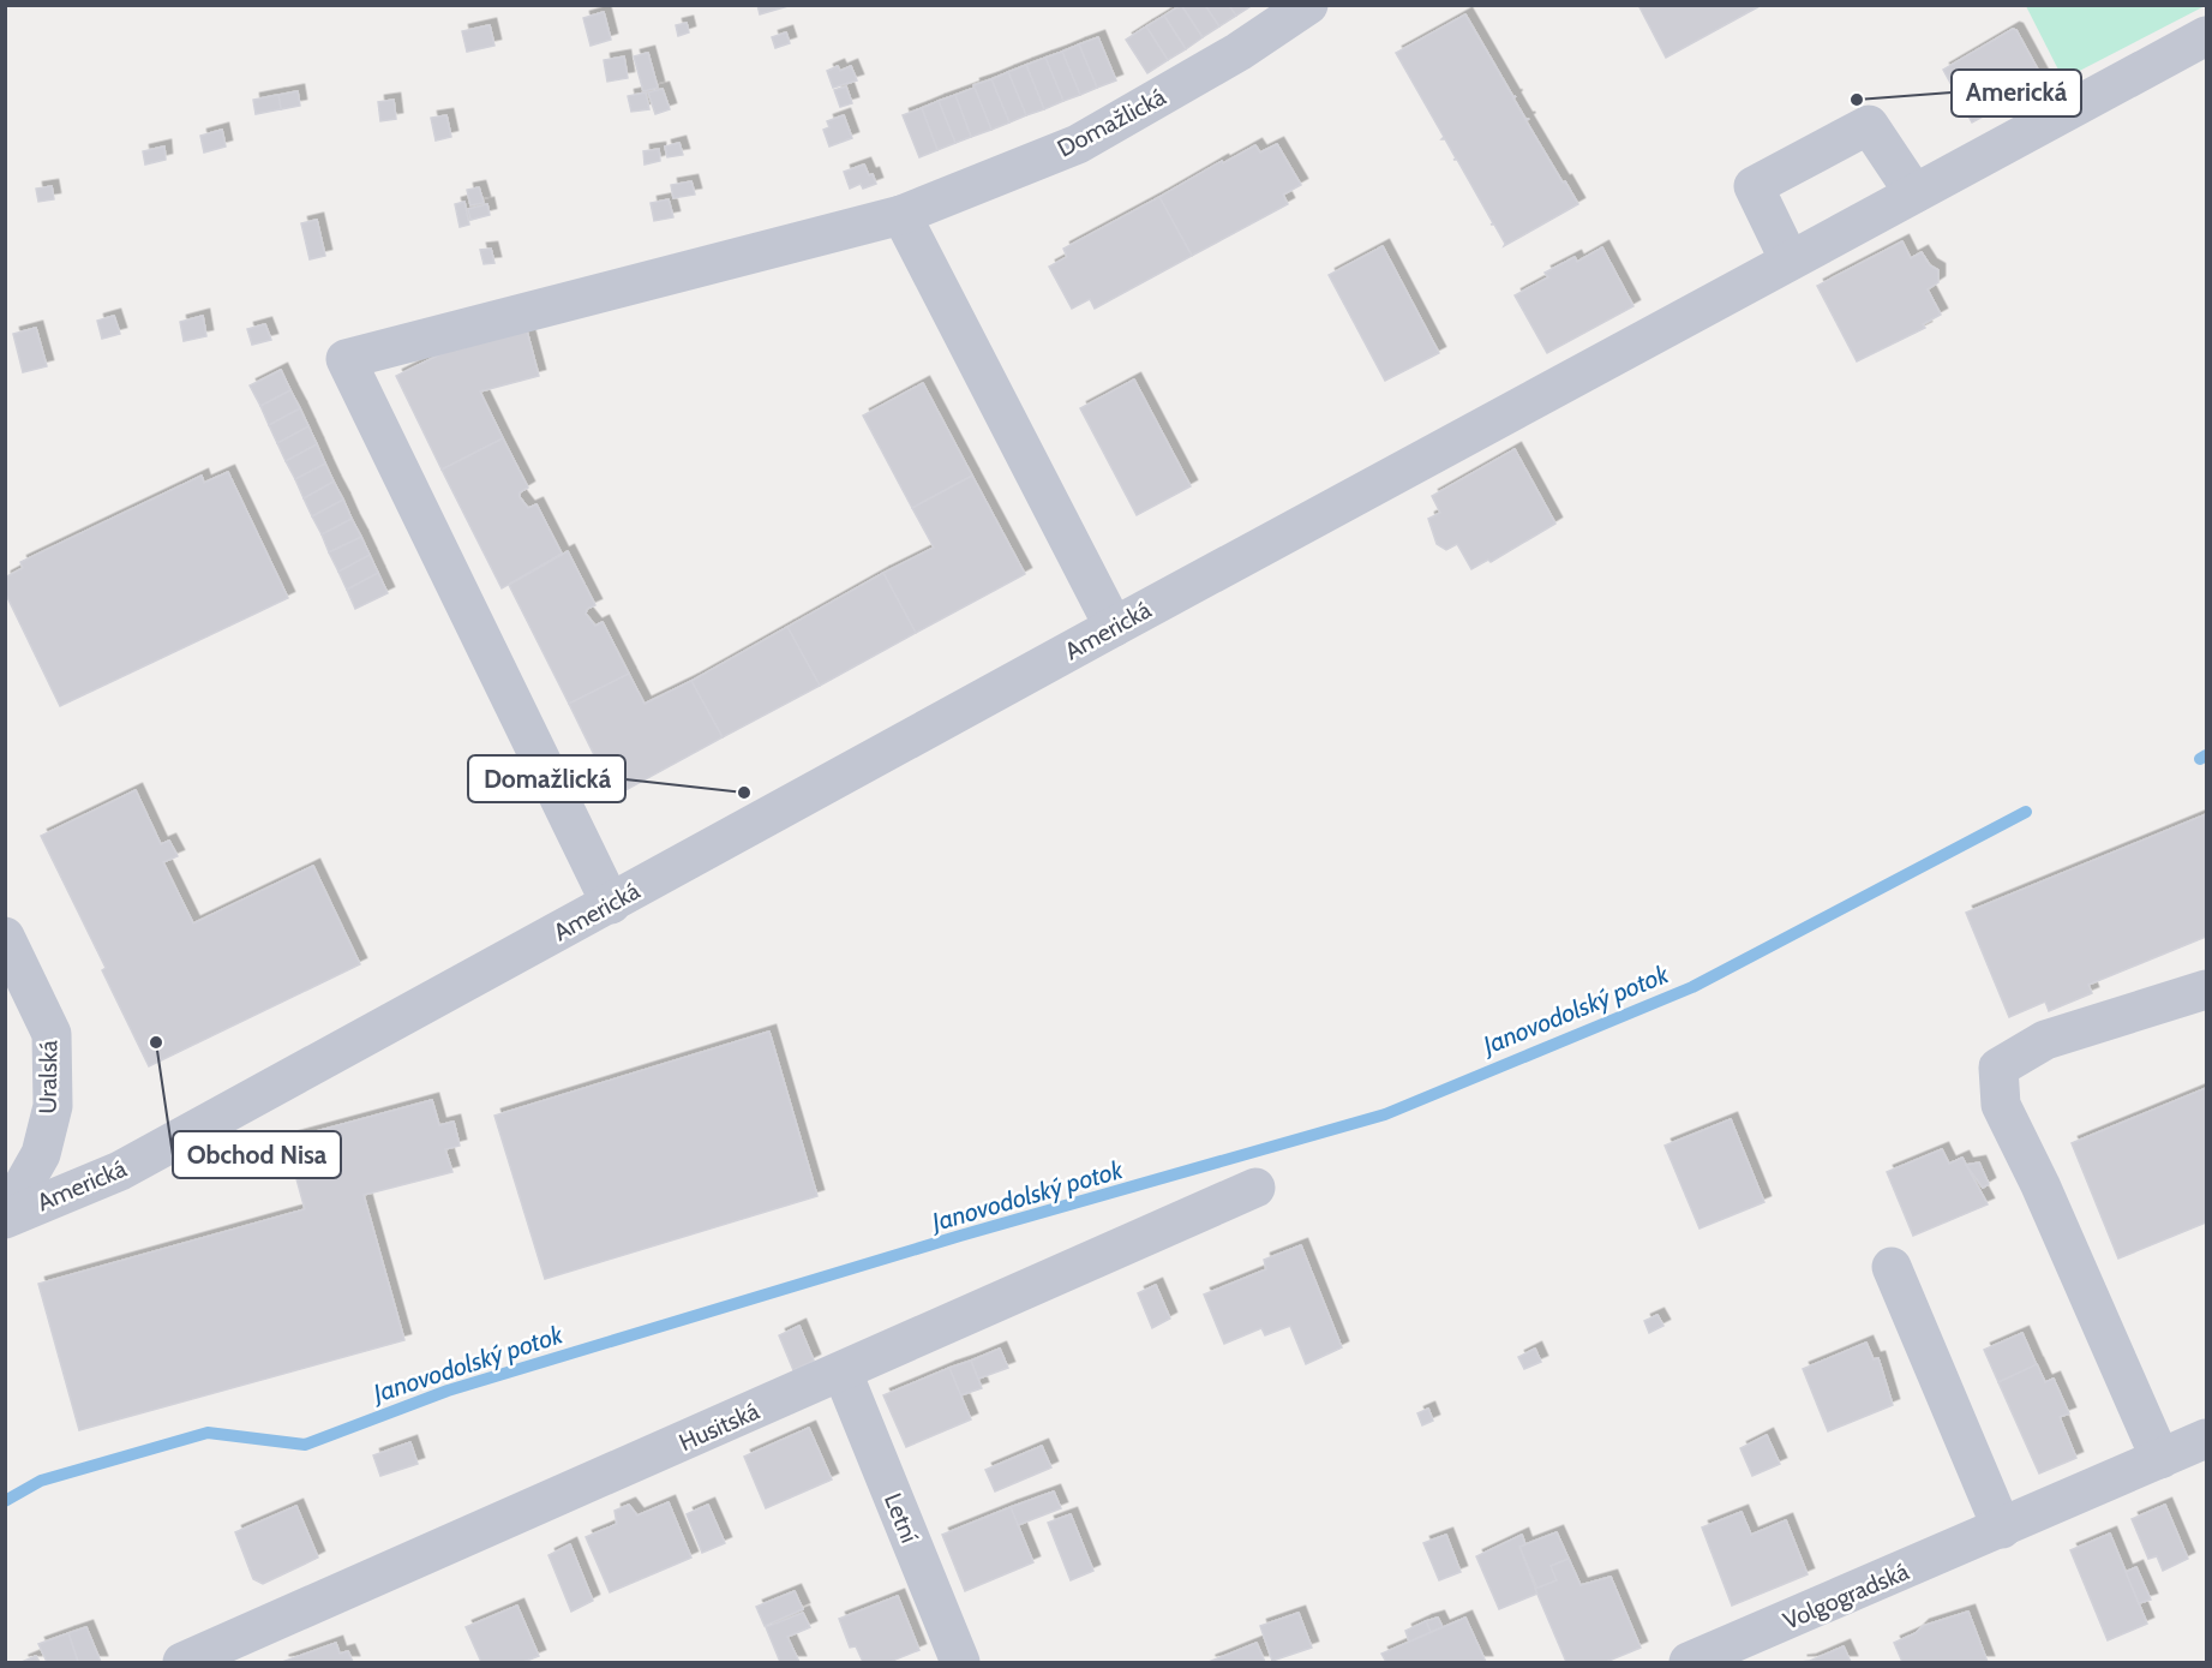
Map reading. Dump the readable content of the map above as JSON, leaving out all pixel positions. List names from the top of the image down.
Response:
{
  "streets": {
    "street": [
      "Domažlická",
      "Americká",
      "Uralská",
      "Husitská",
      "Letní",
      "Volgogradská"
    ]
  },
  "crossings": [
    ["Domažlická", "Americká"],
    ["Americká", "Uralská"],
    ["Husitská", "Letní"]
  ],
  "water": ["Janovodolský potok"],
  "places": ["Americká", "Domažlická", "Obchod Nisa"]
}
